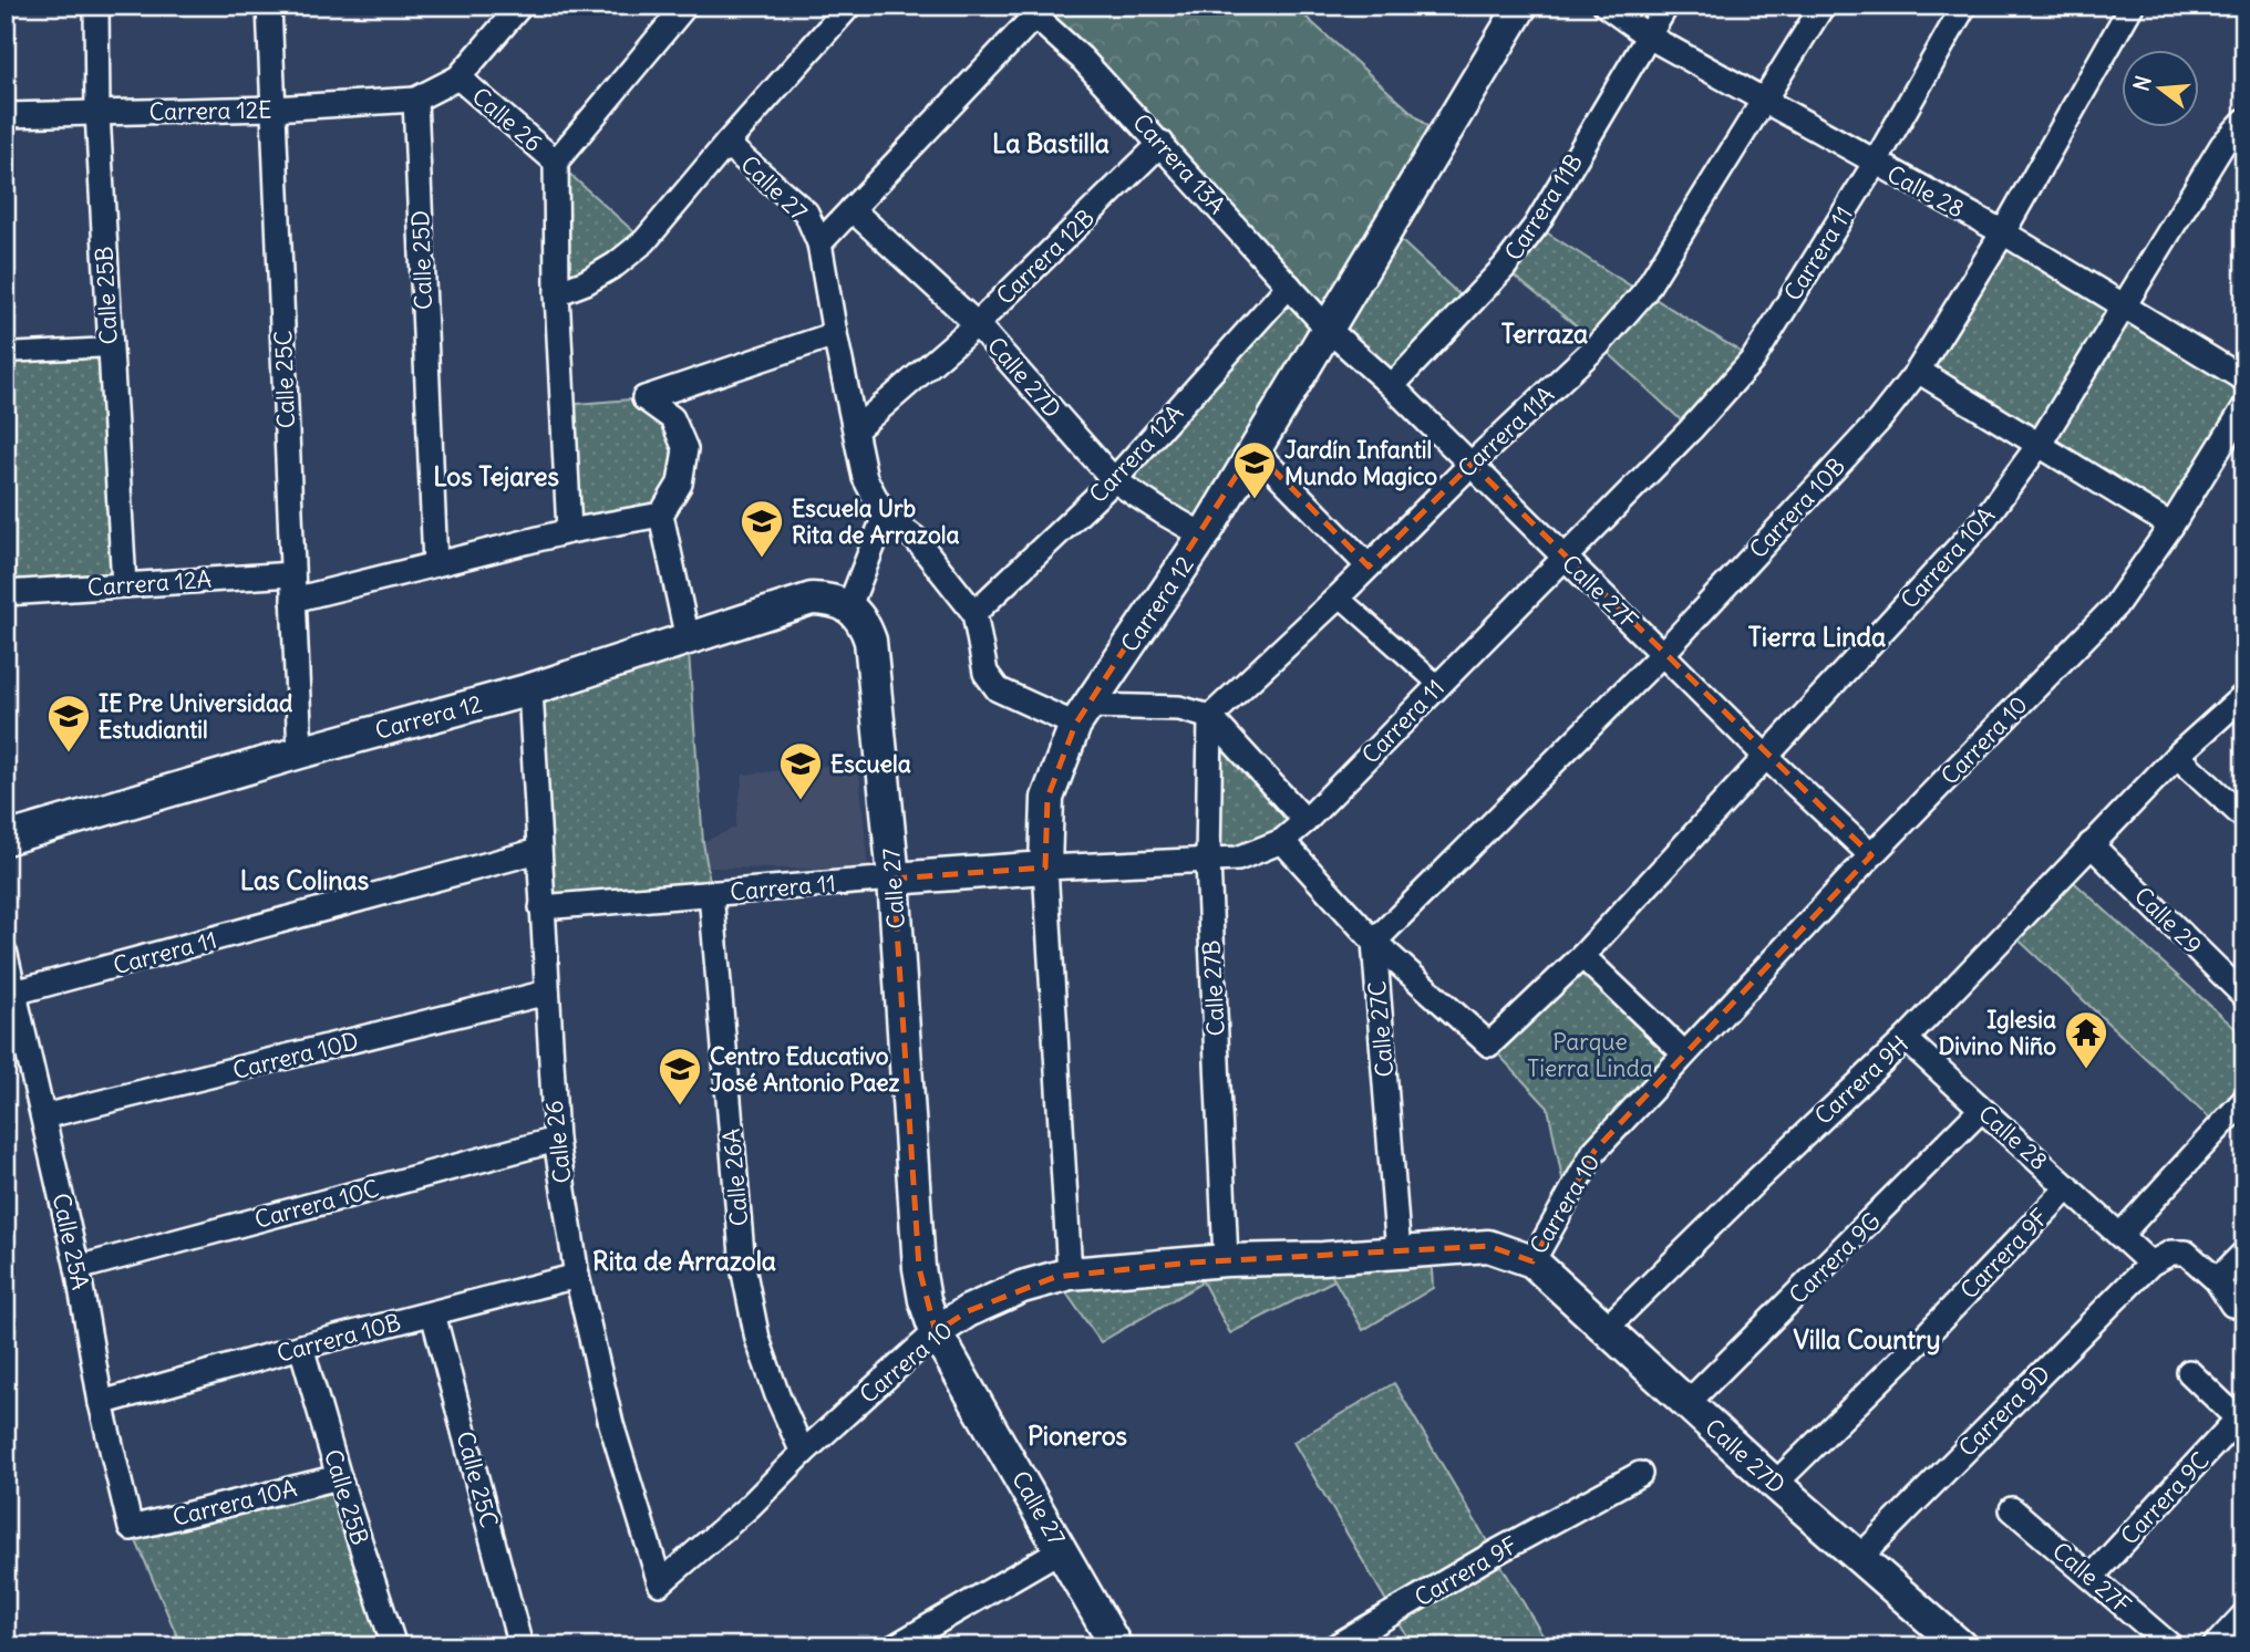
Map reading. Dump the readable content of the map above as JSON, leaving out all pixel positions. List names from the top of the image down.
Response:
{
  "streets": {
    "street": [
      "Carrera 12E",
      "Calle 26",
      "Carrera 13A",
      "Calle 27",
      "Calle 28",
      "Carrera 11B",
      "Carrera 11",
      "Carrera 12B",
      "Calle 25D",
      "Calle 25B",
      "Calle 27D",
      "Calle 25C",
      "Carrera 11A",
      "Carrera 12A",
      "Carrera 10B",
      "Carrera 10A",
      "Calle 27F",
      "Carrera 12",
      "Carrera 10",
      "Calle 29",
      "Calle 27B",
      "Calle 27C",
      "Carrera 10D",
      "Carrera 9H",
      "Calle 26A",
      "Carrera 10C",
      "Calle 25A",
      "Carrera 9F",
      "Carrera 9G",
      "Carrera 9D",
      "Carrera 9C"
    ]
  },
  "crossings": [
    ["Carrera 12E", "Calle 25D"],
    ["Carrera 12E", "Calle 25B"],
    ["Carrera 12E", "Calle 25C"],
    ["Calle 26", "Carrera 11"],
    ["Calle 26", "Carrera 10B"],
    ["Calle 26", "Carrera 12"],
    ["Calle 26", "Carrera 10"],
    ["Calle 26", "Carrera 10D"],
    ["Calle 26", "Carrera 10C"],
    ["Carrera 13A", "Carrera 12B"],
    ["Carrera 13A", "Carrera 12A"],
    ["Carrera 13A", "Calle 27F"],
    ["Carrera 13A", "Carrera 12"],
    ["Calle 27", "Carrera 11"],
    ["Calle 27", "Carrera 12B"],
    ["Calle 27", "Carrera 12"],
    ["Calle 27", "Carrera 10"],
    ["Calle 28", "Carrera 11B"],
    ["Calle 28", "Carrera 11"],
    ["Calle 28", "Carrera 11A"],
    ["Calle 28", "Carrera 10B"],
    ["Calle 28", "Carrera 10A"],
    ["Calle 28", "Carrera 9H"],
    ["Calle 28", "Carrera 9F"],
    ["Calle 28", "Carrera 9G"],
    ["Calle 28", "Carrera 9D"],
    ["Carrera 11B", "Calle 27F"],
    ["Carrera 11", "Calle 27F"],
    ["Carrera 11", "Carrera 12"],
    ["Carrera 11", "Calle 27B"],
    ["Carrera 11", "Calle 26A"],
    ["Carrera 11", "Calle 25A"],
    ["Carrera 12B", "Calle 27D"],
    ["Calle 25B", "Carrera 12A"],
    ["Calle 25B", "Carrera 10B"],
    ["Calle 25B", "Carrera 10A"],
    ["Calle 27D", "Carrera 12A"],
    ["Calle 27D", "Carrera 12"],
    ["Calle 27D", "Carrera 10"],
    ["Calle 27D", "Carrera 9H"],
    ["Calle 27D", "Carrera 9F"],
    ["Calle 27D", "Carrera 9G"],
    ["Calle 27D", "Carrera 9D"],
    ["Calle 25C", "Carrera 12A"],
    ["Calle 25C", "Carrera 10B"],
    ["Calle 25C", "Carrera 12"],
    ["Carrera 11A", "Calle 27F"],
    ["Carrera 11A", "Calle 27B"],
    ["Carrera 10B", "Carrera 10A"],
    ["Carrera 10B", "Calle 27F"],
    ["Carrera 10B", "Calle 27C"],
    ["Carrera 10B", "Calle 25A"],
    ["Carrera 10A", "Calle 27F"],
    ["Carrera 10A", "Calle 27C"],
    ["Carrera 10A", "Calle 25A"],
    ["Calle 27F", "Carrera 12"],
    ["Calle 27F", "Carrera 10"],
    ["Calle 27F", "Carrera 9C"],
    ["Carrera 12", "Carrera 10"],
    ["Carrera 10", "Calle 27B"],
    ["Carrera 10", "Calle 27C"],
    ["Carrera 10", "Calle 26A"],
    ["Calle 29", "Carrera 9H"],
    ["Carrera 10D", "Calle 25A"],
    ["Carrera 10C", "Calle 25A"]
  ],
  "districts": [
    "La Bastilla",
    "Terraza",
    "Los Tejares",
    "Tierra Linda",
    "Las Colinas",
    "Rita de Arrazola",
    "Villa Country",
    "Pioneros"
  ],
  "parks": ["Parque Tierra Linda"],
  "places": {
    "school or university": [
      "Jardín Infantil Mundo Magico",
      "Escuela Urb Rita de Arrazola",
      "IE Pre Universidad Estudiantil",
      "Escuela",
      "Centro Educativo José Antonio Paez"
    ],
    "temple": ["Iglesia Divino Niño"]
  },
  "north": "left"
}
